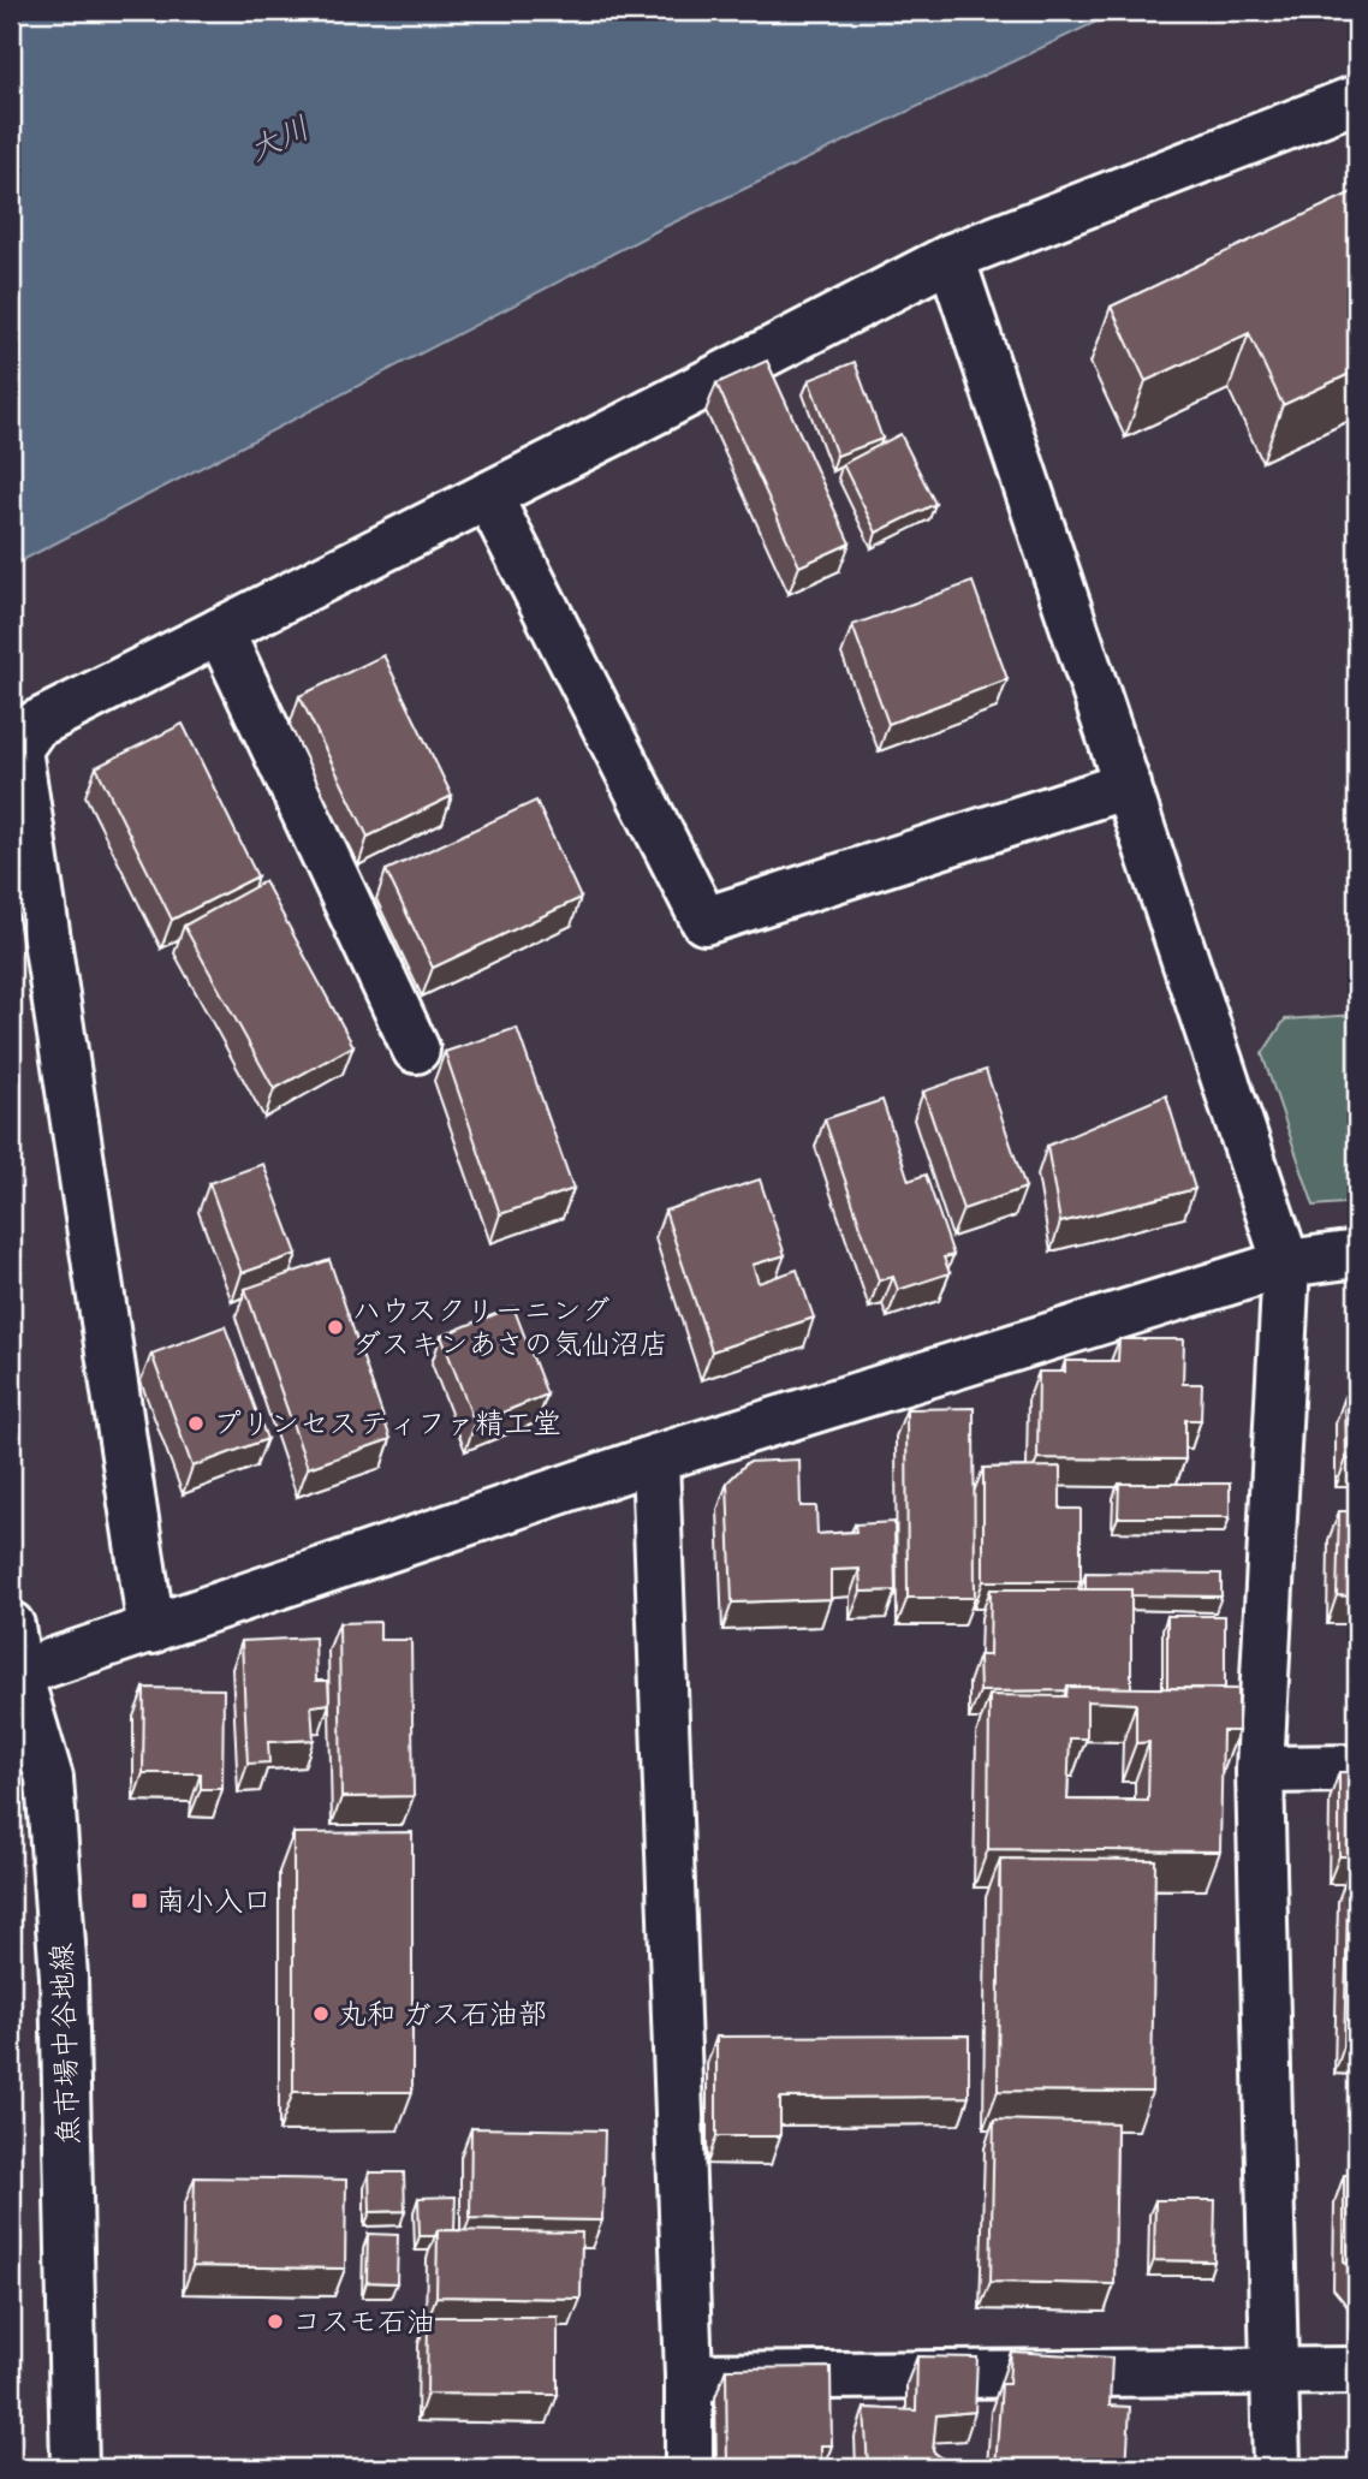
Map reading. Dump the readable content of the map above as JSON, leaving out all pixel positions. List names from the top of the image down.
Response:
{
  "streets": {
    "street": ["魚市場中谷地線"]
  },
  "water": ["大川"],
  "places": {
    "other": [
      "ハウスクリーニング ダスキンあさの気仙沼店",
      "プリンセスティファ精工堂",
      "丸和 ガス石油部",
      "コスモ石油"
    ],
    "transit": ["南小入口"]
  }
}
